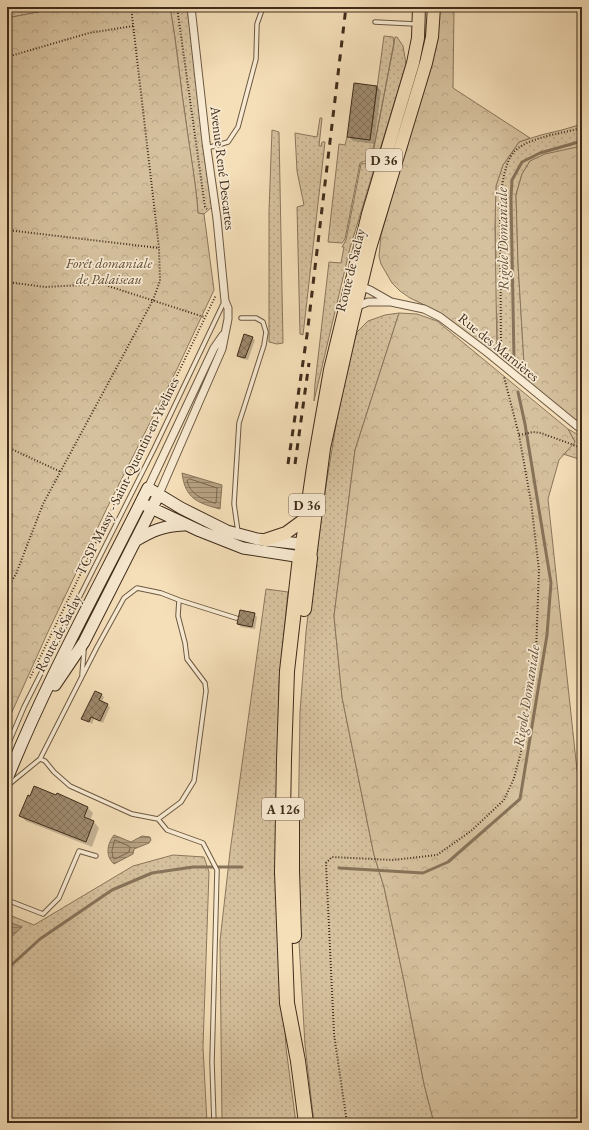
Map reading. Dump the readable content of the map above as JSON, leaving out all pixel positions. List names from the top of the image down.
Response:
{
  "streets": {
    "highway": ["A 126"],
    "main road": ["D 36", "Route de Saclay"],
    "street": ["Avenue René Descartes", "Rue des Marnières"],
    "lane": ["TCSP Massy - Saint-Quentin-en-Yvelines"]
  },
  "crossings": [
    ["Avenue René Descartes", "TCSP Massy - Saint-Quentin-en-Yvelines"],
    ["Route de Saclay", "Rue des Marnières"],
    ["Route de Saclay", "A 126"]
  ],
  "water": ["Rigole Domaniale"],
  "parks": ["Forêt domaniale de Palaiseau"]
}
